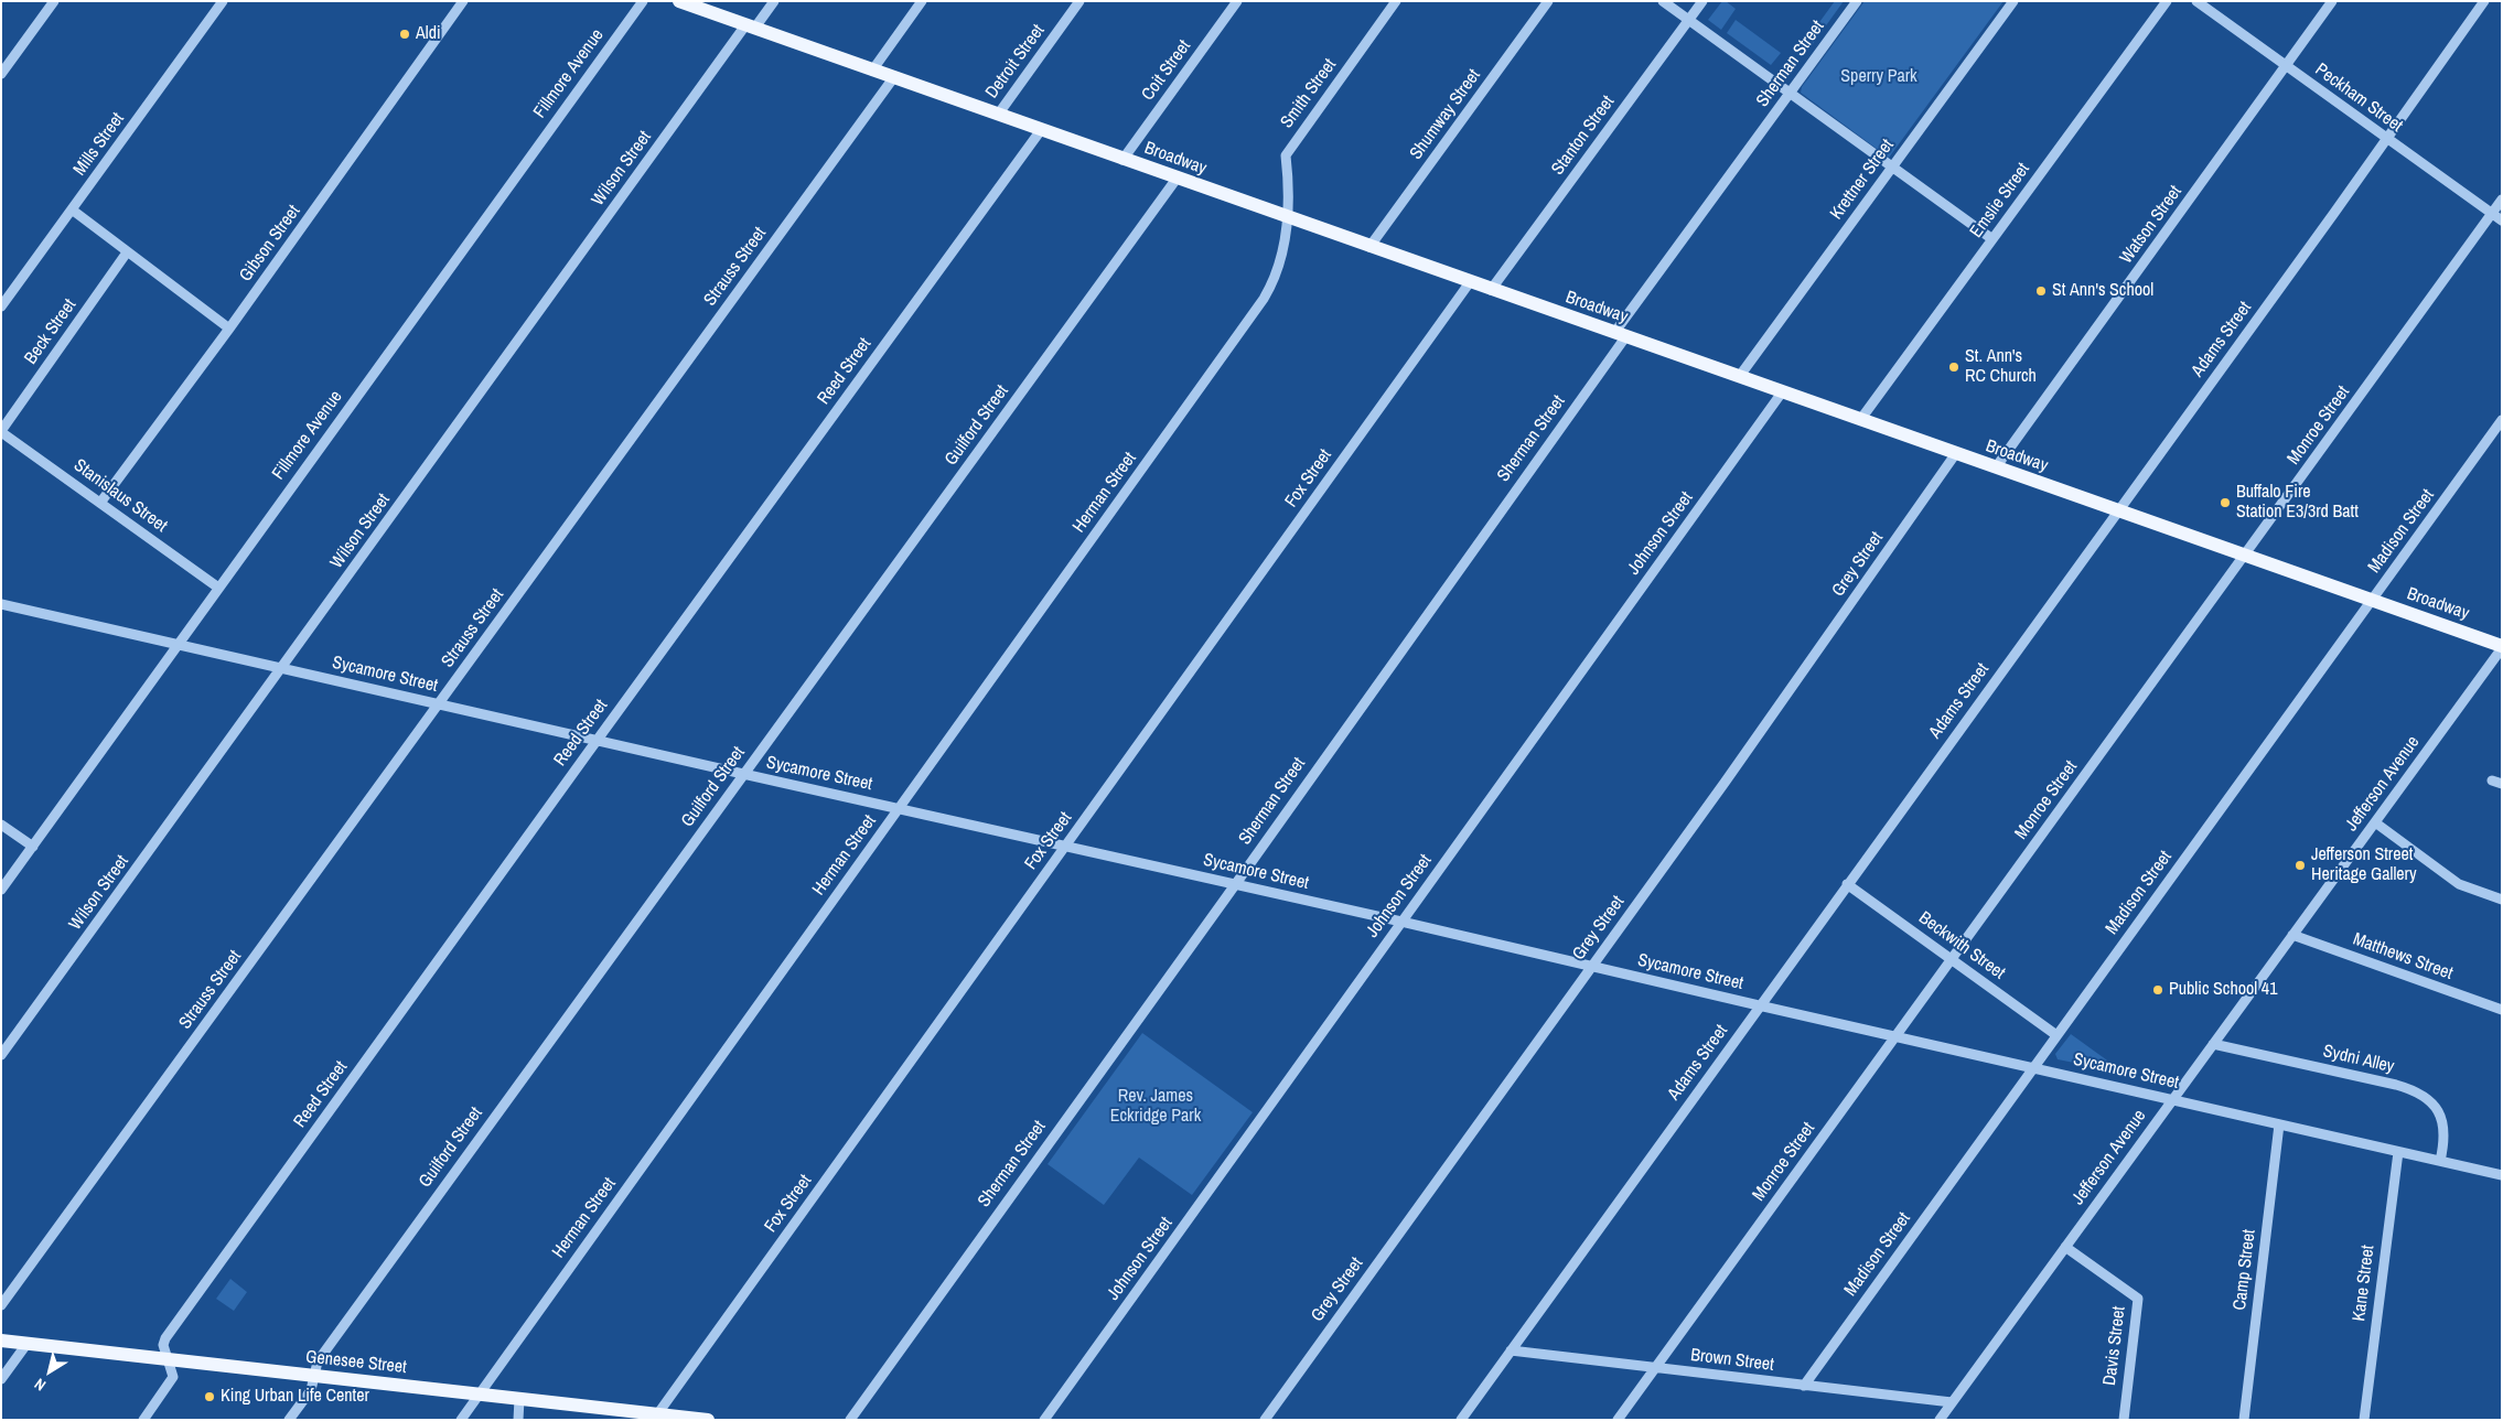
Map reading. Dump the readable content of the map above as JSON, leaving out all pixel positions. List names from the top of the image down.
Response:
{
  "streets": {
    "main road": ["Broadway", "Genesee Street"],
    "street": [
      "Detroit Street",
      "Sherman Street",
      "Coit Street",
      "Fillmore Avenue",
      "Smith Street",
      "Peckham Street",
      "Shumway Street",
      "Stanton Street",
      "Mills Street",
      "Wilson Street",
      "Krettner Street",
      "Emslie Street",
      "Watson Street",
      "Gibson Street",
      "Strauss Street",
      "Beck Street",
      "Adams Street",
      "Reed Street",
      "Guilford Street",
      "Monroe Street",
      "Fox Street",
      "Herman Street",
      "Stanislaus Street",
      "Madison Street",
      "Johnson Street",
      "Grey Street",
      "Sycamore Street",
      "Jefferson Avenue",
      "Beckwith Street",
      "Matthews Street",
      "Sydni Alley",
      "Camp Street",
      "Kane Street",
      "Davis Street",
      "Brown Street"
    ]
  },
  "crossings": [
    ["Detroit Street", "Broadway"],
    ["Sherman Street", "Broadway"],
    ["Sherman Street", "Sycamore Street"],
    ["Coit Street", "Broadway"],
    ["Fillmore Avenue", "Stanislaus Street"],
    ["Fillmore Avenue", "Sycamore Street"],
    ["Smith Street", "Broadway"],
    ["Smith Street", "Herman Street"],
    ["Peckham Street", "Watson Street"],
    ["Peckham Street", "Adams Street"],
    ["Peckham Street", "Monroe Street"],
    ["Shumway Street", "Broadway"],
    ["Stanton Street", "Broadway"],
    ["Broadway", "Wilson Street"],
    ["Broadway", "Krettner Street"],
    ["Broadway", "Emslie Street"],
    ["Broadway", "Watson Street"],
    ["Broadway", "Strauss Street"],
    ["Broadway", "Adams Street"],
    ["Broadway", "Reed Street"],
    ["Broadway", "Guilford Street"],
    ["Broadway", "Monroe Street"],
    ["Broadway", "Fox Street"],
    ["Broadway", "Herman Street"],
    ["Broadway", "Madison Street"],
    ["Broadway", "Johnson Street"],
    ["Broadway", "Grey Street"],
    ["Broadway", "Jefferson Avenue"],
    ["Wilson Street", "Sycamore Street"],
    ["Gibson Street", "Stanislaus Street"],
    ["Strauss Street", "Sycamore Street"],
    ["Beck Street", "Stanislaus Street"],
    ["Adams Street", "Sycamore Street"],
    ["Adams Street", "Beckwith Street"],
    ["Adams Street", "Brown Street"],
    ["Reed Street", "Sycamore Street"],
    ["Reed Street", "Genesee Street"],
    ["Guilford Street", "Sycamore Street"],
    ["Guilford Street", "Genesee Street"],
    ["Monroe Street", "Sycamore Street"],
    ["Monroe Street", "Beckwith Street"],
    ["Monroe Street", "Brown Street"],
    ["Fox Street", "Sycamore Street"],
    ["Fox Street", "Genesee Street"],
    ["Herman Street", "Sycamore Street"],
    ["Herman Street", "Genesee Street"],
    ["Madison Street", "Sycamore Street"],
    ["Madison Street", "Beckwith Street"],
    ["Madison Street", "Brown Street"],
    ["Johnson Street", "Sycamore Street"],
    ["Grey Street", "Sycamore Street"],
    ["Sycamore Street", "Jefferson Avenue"],
    ["Sycamore Street", "Sydni Alley"],
    ["Sycamore Street", "Camp Street"],
    ["Sycamore Street", "Kane Street"],
    ["Jefferson Avenue", "Matthews Street"],
    ["Jefferson Avenue", "Sydni Alley"],
    ["Jefferson Avenue", "Davis Street"],
    ["Jefferson Avenue", "Brown Street"]
  ],
  "parks": ["Sperry Park", "Rev. James Eckridge Park"],
  "places": [
    "Aldi",
    "St Ann's School",
    "St. Ann's RC Church",
    "Buffalo Fire Station E3/3rd Batt",
    "Jefferson Street Heritage Gallery",
    "Public School 41",
    "King Urban Life Center"
  ],
  "north": "bottom left"
}
